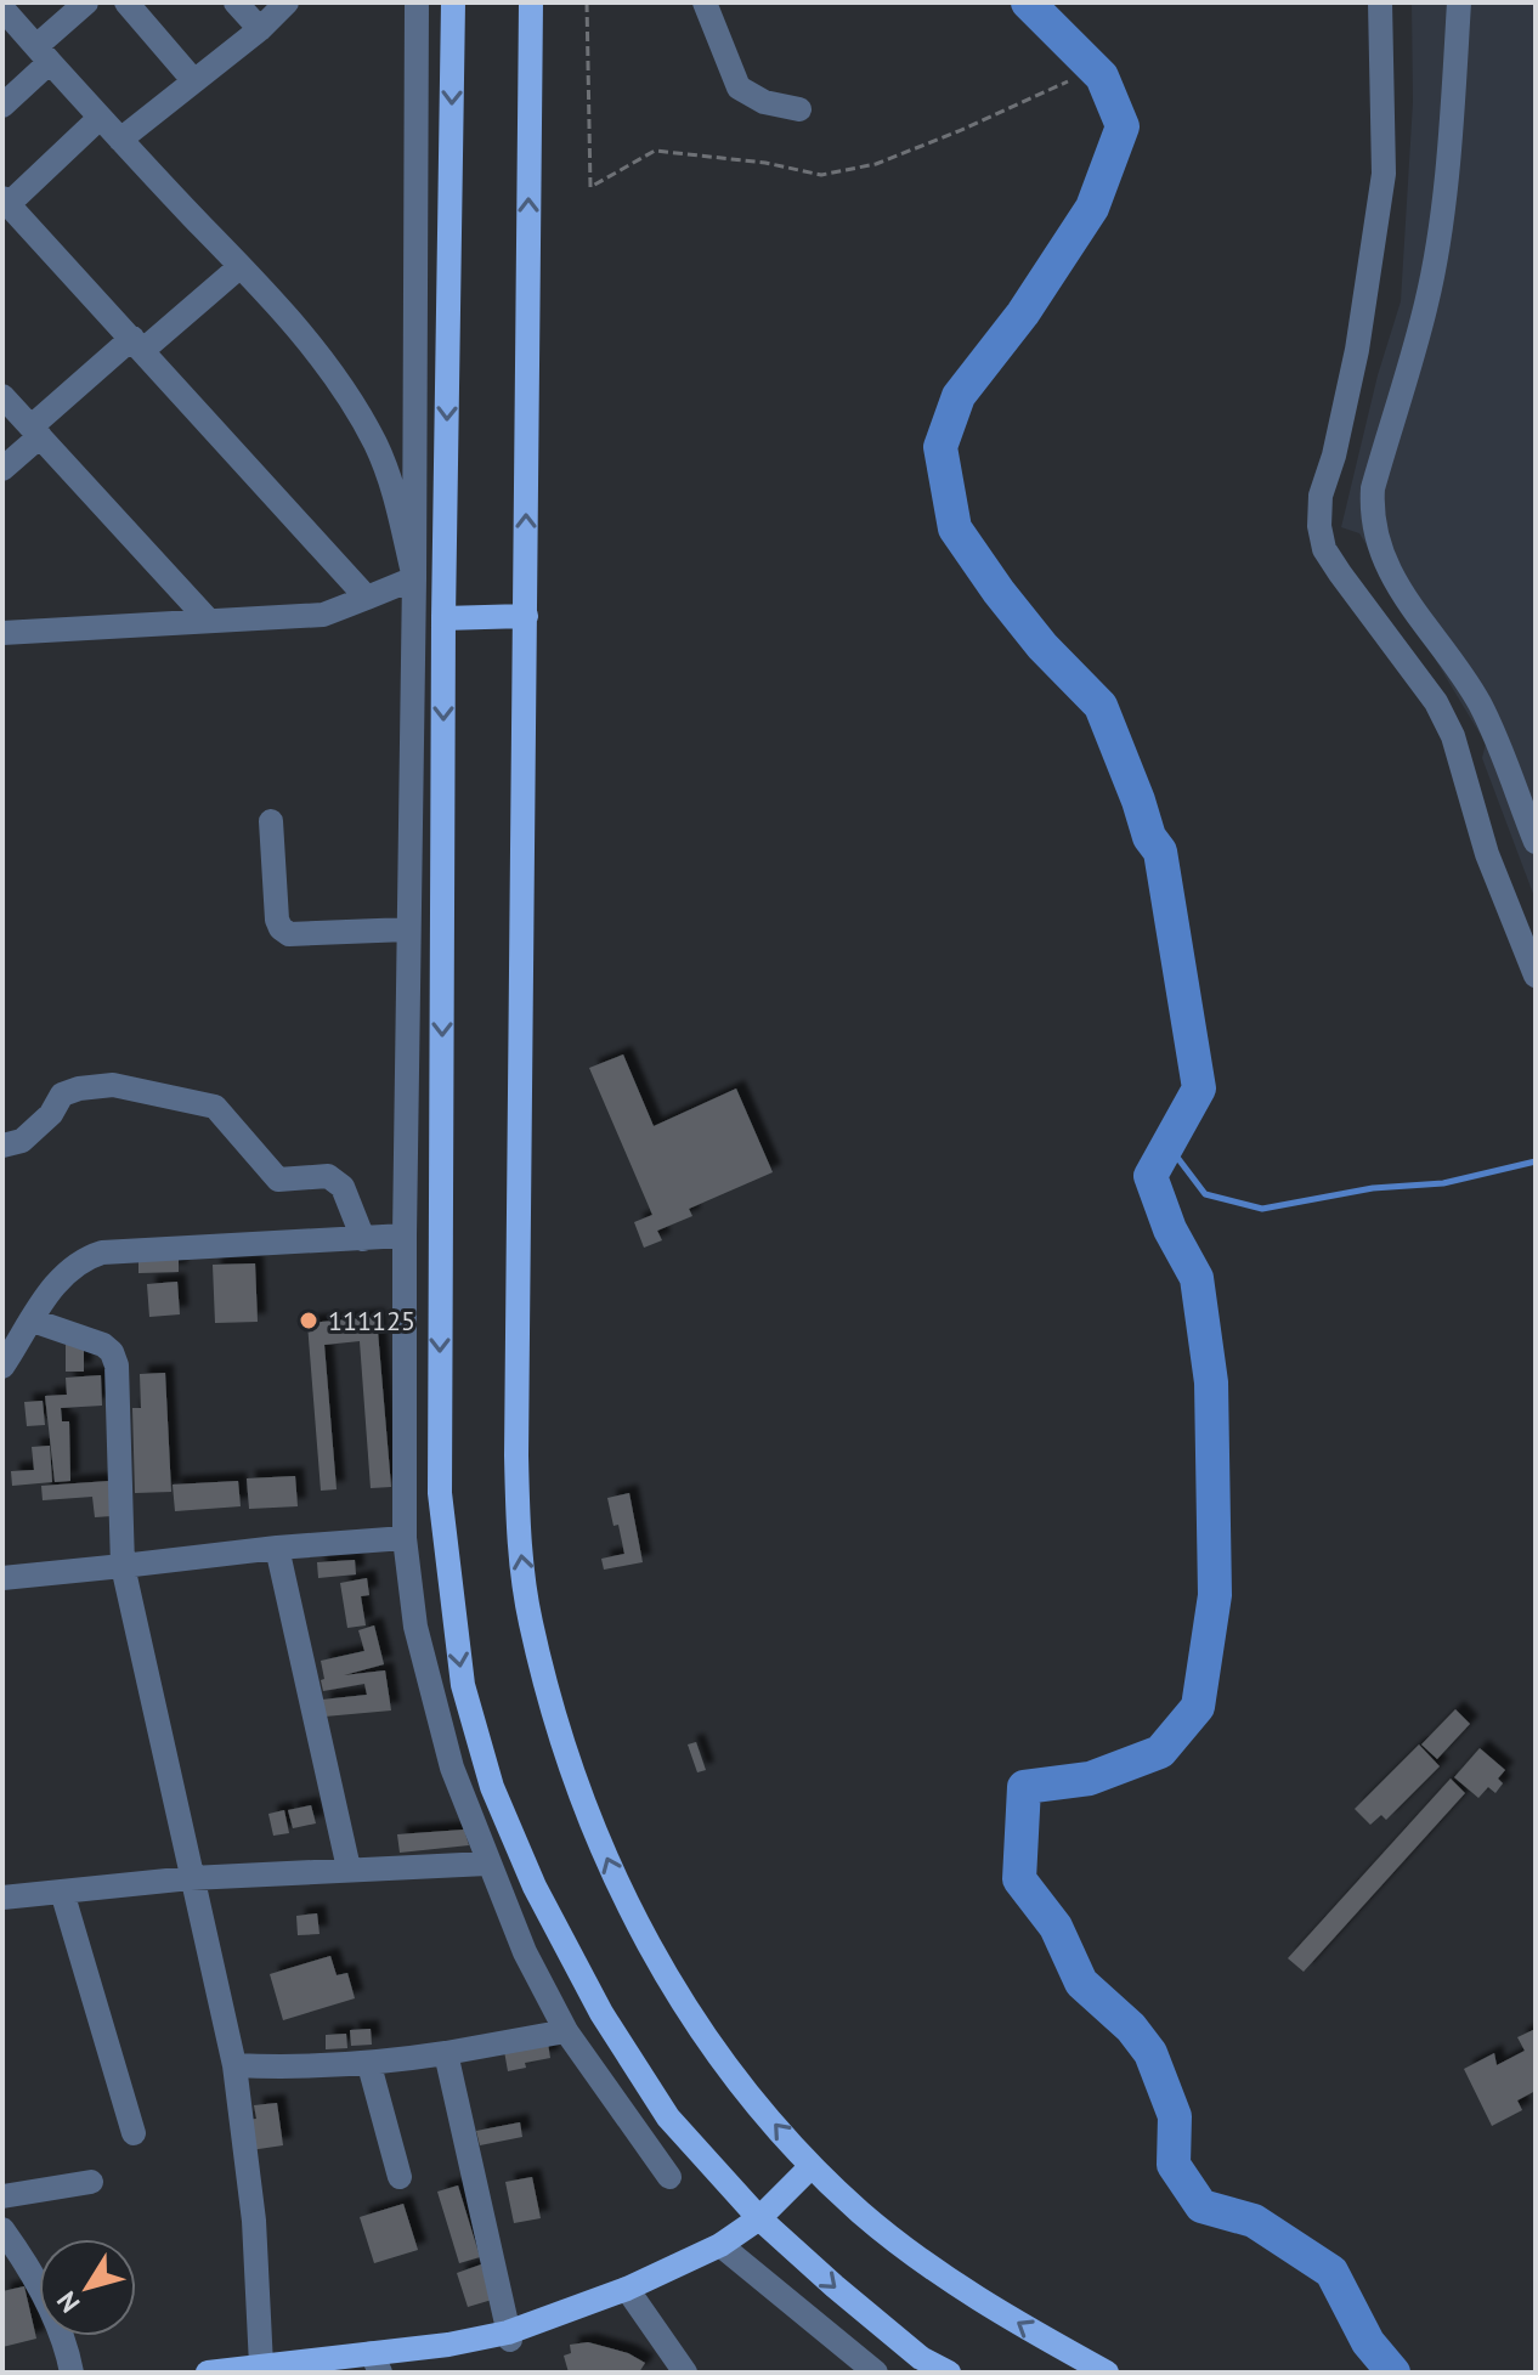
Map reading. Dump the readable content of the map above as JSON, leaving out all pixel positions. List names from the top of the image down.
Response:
{
  "places": ["111125"],
  "north": "bottom left"
}
